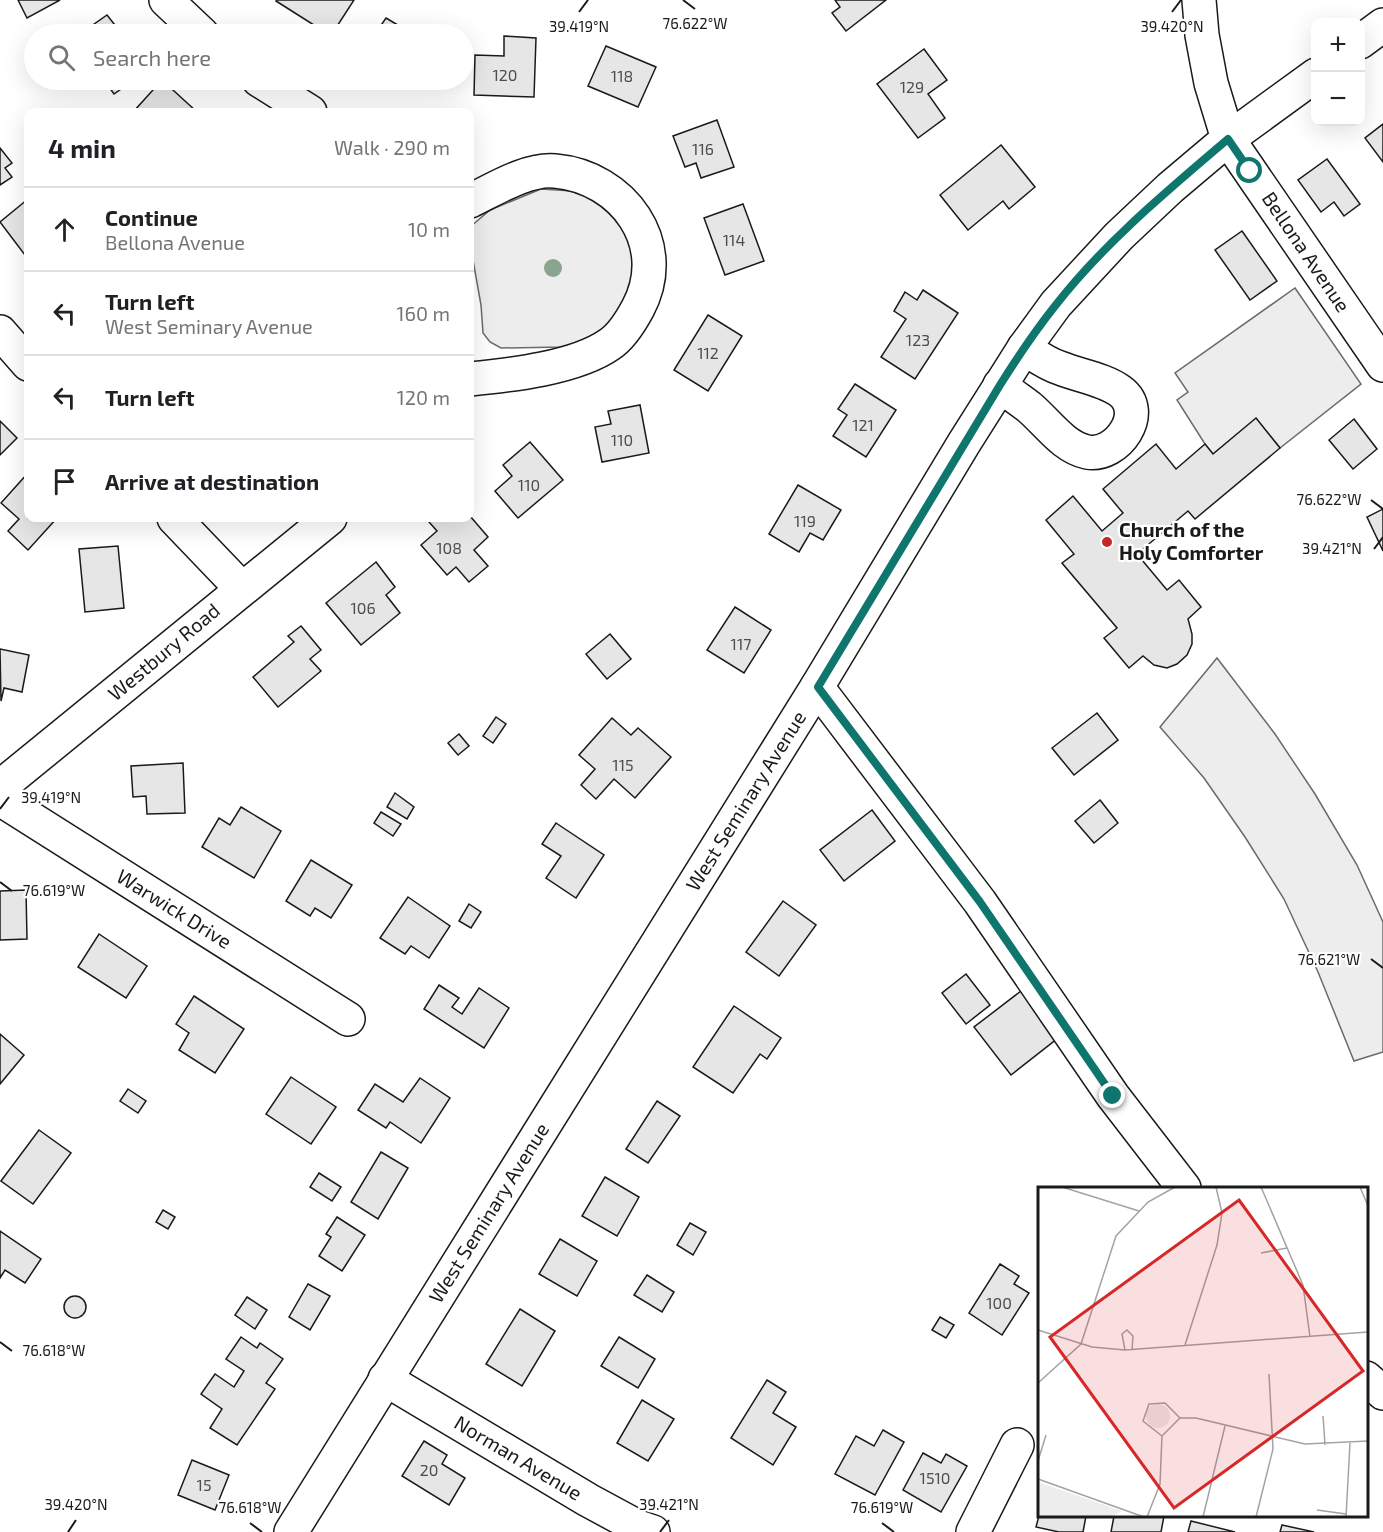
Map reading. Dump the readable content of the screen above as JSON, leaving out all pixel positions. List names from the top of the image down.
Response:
{
  "streets": {
    "street": [
      "Bellona Avenue",
      "Westbury Road",
      "West Seminary Avenue",
      "Warwick Drive",
      "Norman Avenue"
    ]
  },
  "crossings": [
    ["Bellona Avenue", "West Seminary Avenue"],
    ["West Seminary Avenue", "Norman Avenue"]
  ],
  "places": ["Church of the Holy Comforter"],
  "house_numbers": [
    "120",
    "118",
    "129",
    "116",
    "114",
    "123",
    "112",
    "121",
    "110",
    "110",
    "119",
    "108",
    "106",
    "117",
    "115",
    "100",
    "20",
    "1510",
    "15"
  ],
  "page": {
    "map_buttons": ["+", "−"],
    "search": "Search here",
    "heading": ["4 min", "Walk · 290 m"],
    "list": [
      ["Continue", "Bellona Avenue", "10 m"],
      ["Turn left", "West Seminary Avenue", "160 m"],
      ["Turn left", "120 m"],
      "Arrive at destination"
    ]
  },
  "coordinates": [
    "76.622°W",
    "39.419°N",
    "39.420°N",
    "39.421°N",
    "76.619°W",
    "76.621°W",
    "76.618°W"
  ]
}
